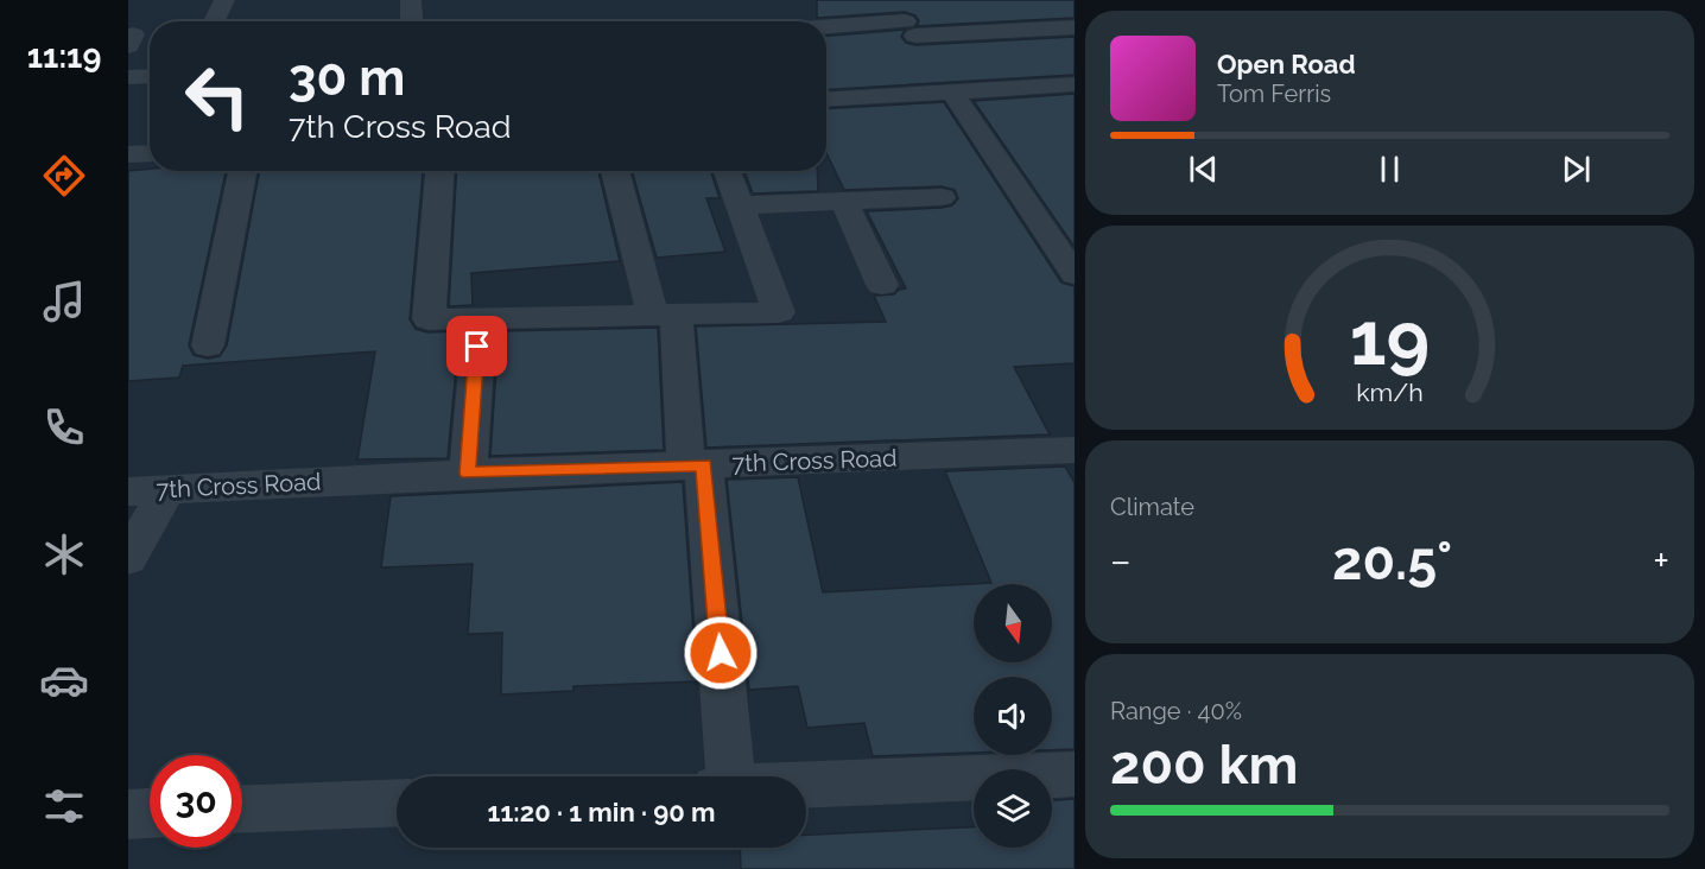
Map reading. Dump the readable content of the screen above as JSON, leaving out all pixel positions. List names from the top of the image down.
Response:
{
  "streets": {
    "street": ["7th Cross Road"]
  },
  "north": "bottom",
  "page": {
    "tabs": "11:19",
    "turn": ["30 m", "7th Cross Road"],
    "song": ["Open Road", "Tom Ferris"],
    "tile": [
      "Climate",
      ["Range · 40%", "200 km"]
    ],
    "heat": ["−", "20.5°", "+"],
    "limit": "30",
    "trip": "11:20 · 1 min · 90 m",
    "gauge": ["19", "km/h"]
  }
}
